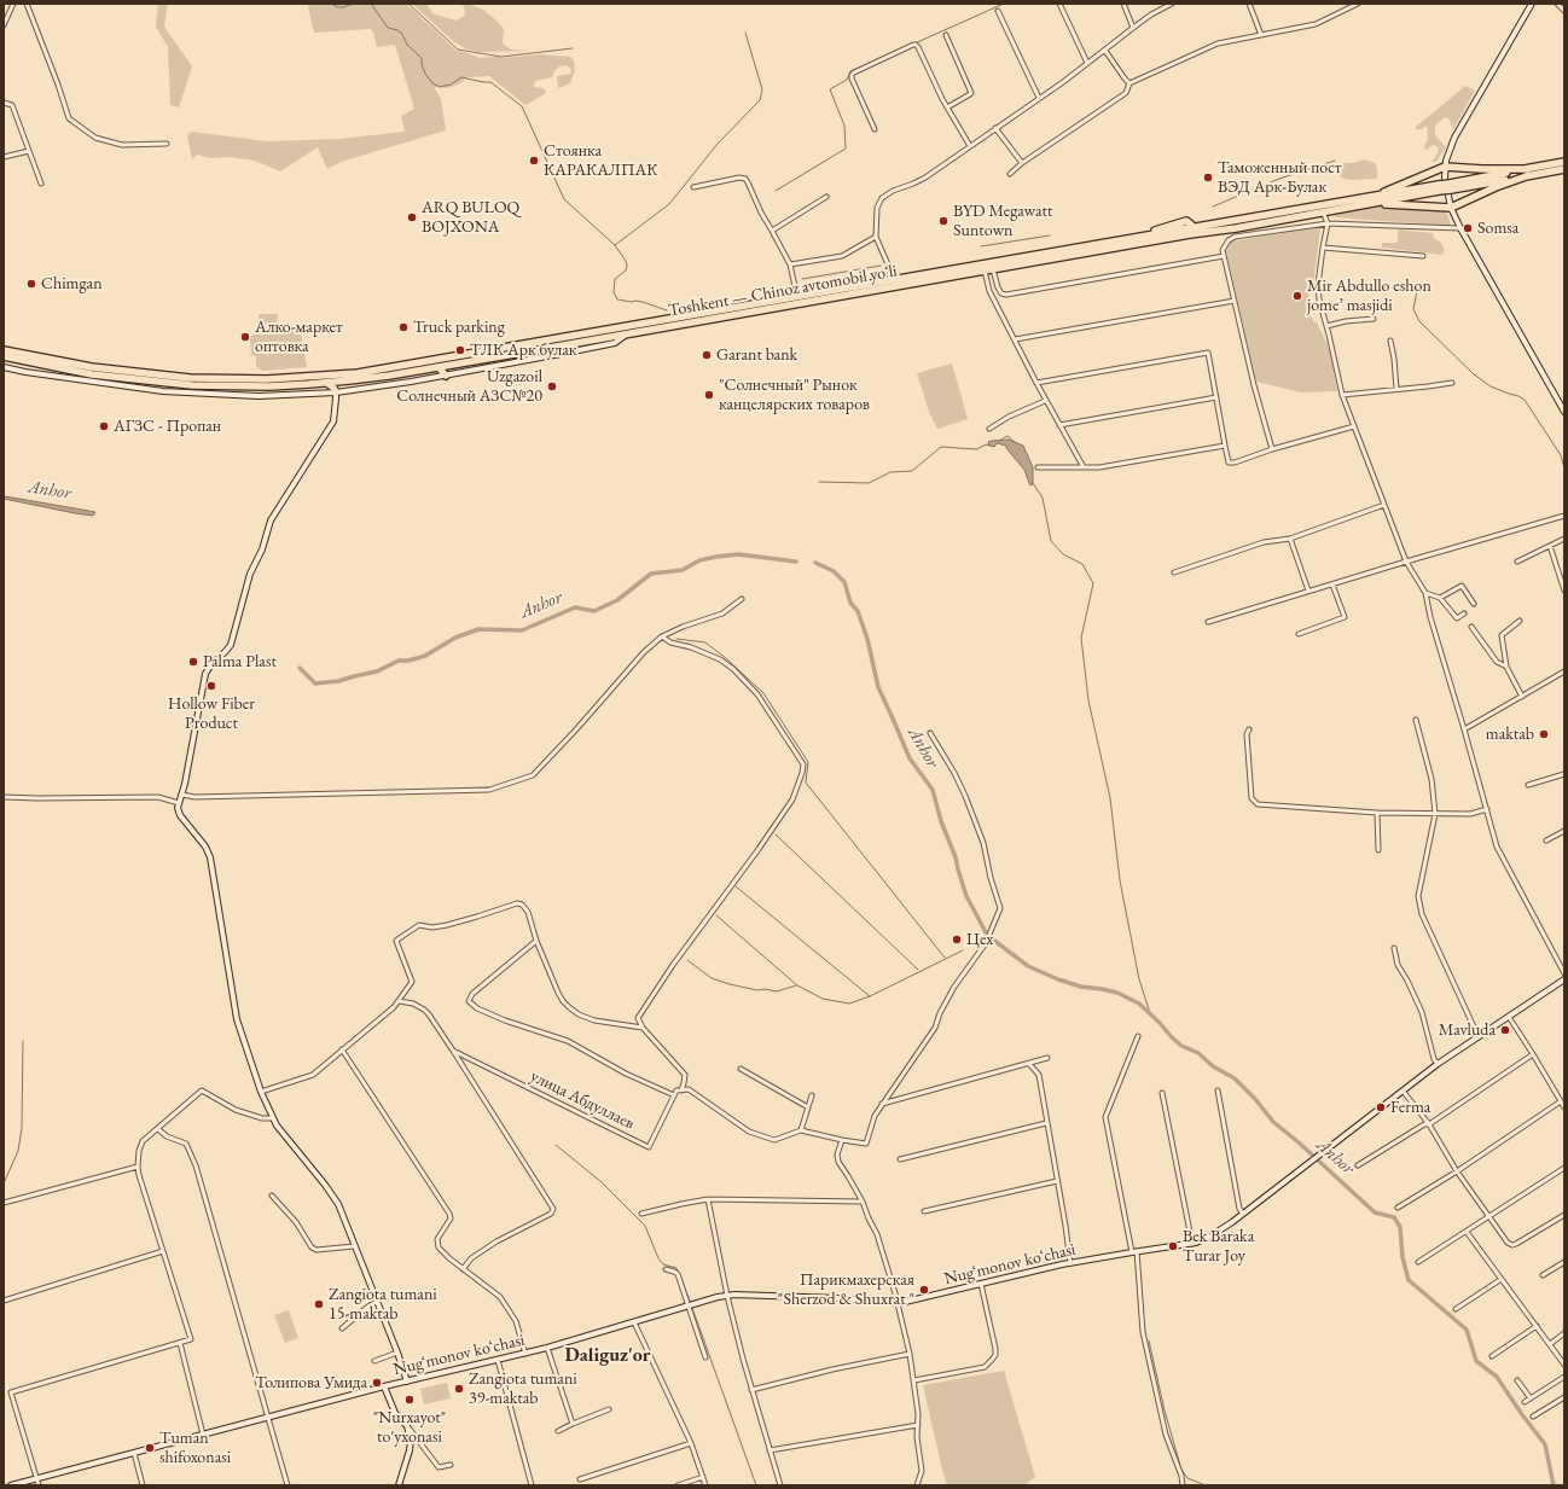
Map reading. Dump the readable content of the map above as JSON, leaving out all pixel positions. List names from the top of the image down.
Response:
{
  "streets": {
    "highway": ["Toshkent — Chinoz avtomobil yoʻli"],
    "main road": ["Nugʻmonov koʻchasi"],
    "street": ["улица Абдуллаев"]
  },
  "districts": ["Daliguz'or"],
  "water": ["Anhor"],
  "places": [
    "Стоянка КАРАКАЛПАК",
    "Таможенный пост ВЭД Арк-Булак",
    "ARQ BULOQ BOJXONA",
    "BYD Megawatt Suntown",
    "Somsa",
    "Chimgan",
    "Mir Abdullo eshon jome’ masjidi",
    "Truck parking",
    "Алко-маркет оптовка",
    "ТЛК Арк булак",
    "Garant bank",
    "Uzgazoil Солнечный АЗС№20",
    "\"Солнечный\" Рынок канцелярских товаров",
    "АГЗС - Пропан",
    "Palma Plast",
    "Hollow Fiber Product",
    "maktab",
    "Цех",
    "Mavluda",
    "Ferma",
    "Bek Baraka Turar Joy",
    "Парикмахерская \"Sherzod & Shuxrat \"",
    "Zangiota tumani 15-maktab",
    "Толипова Умида",
    "Zangiota tumani 39-maktab",
    "\"Nurxayot\" to'yxonasi",
    "Tuman shifoxonasi"
  ]
}
